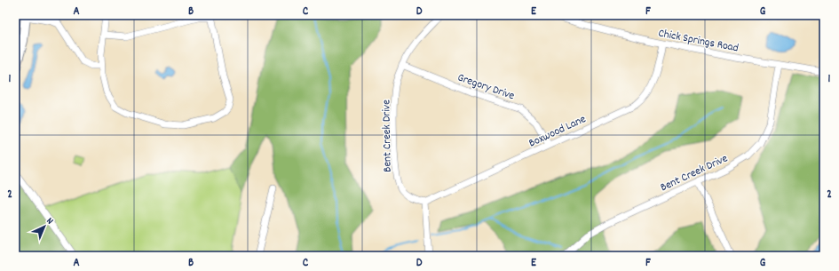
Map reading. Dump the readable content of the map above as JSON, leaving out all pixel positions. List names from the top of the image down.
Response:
{
  "streets": {
    "street": [
      "Chick Springs Road",
      "Gregory Drive",
      "Boxwood Lane",
      "Bent Creek Drive"
    ]
  },
  "crossings": [
    ["Chick Springs Road", "Boxwood Lane"],
    ["Chick Springs Road", "Bent Creek Drive"],
    ["Gregory Drive", "Boxwood Lane"],
    ["Gregory Drive", "Bent Creek Drive"],
    ["Boxwood Lane", "Bent Creek Drive"]
  ],
  "north": "top right",
  "grid": {
    "columns": [
      "A",
      "B",
      "C",
      "D",
      "E",
      "F",
      "G"
    ],
    "rows": ["1", "2"]
  }
}
